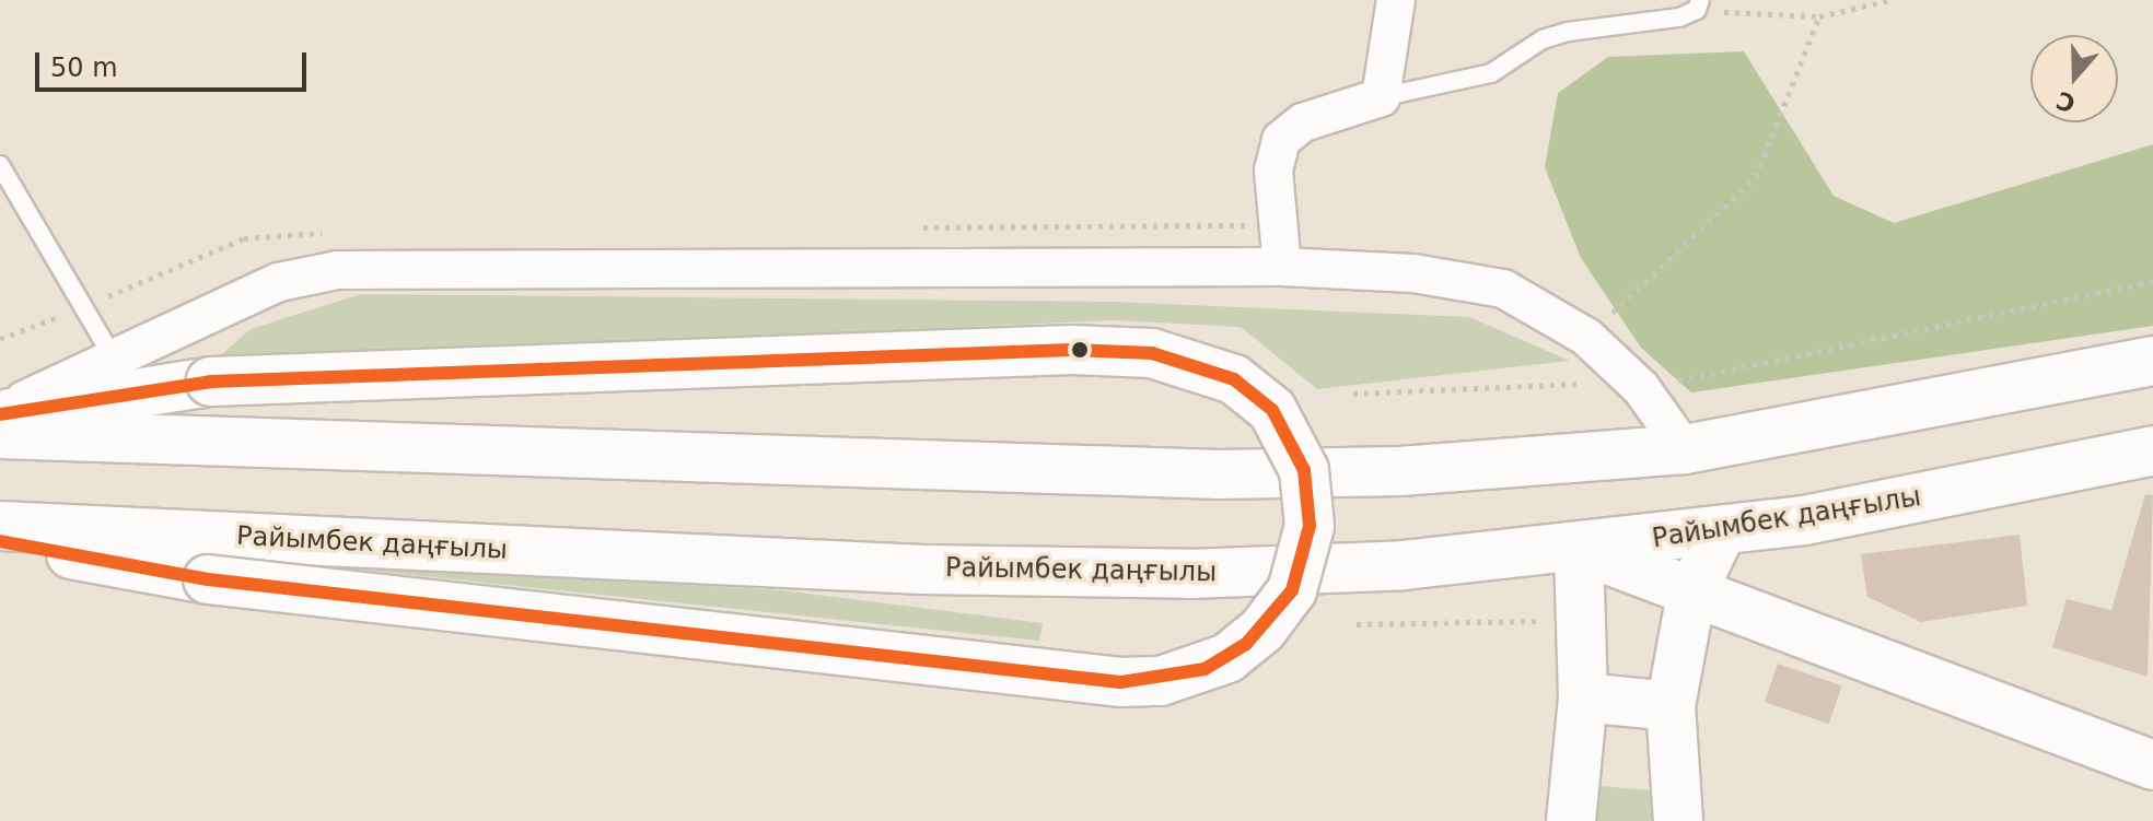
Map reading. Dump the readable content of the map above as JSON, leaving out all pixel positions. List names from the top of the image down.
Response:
{
  "streets": {
    "main road": ["Райымбек даңғылы"]
  },
  "scale_bar": "50 m",
  "north": "bottom"
}
